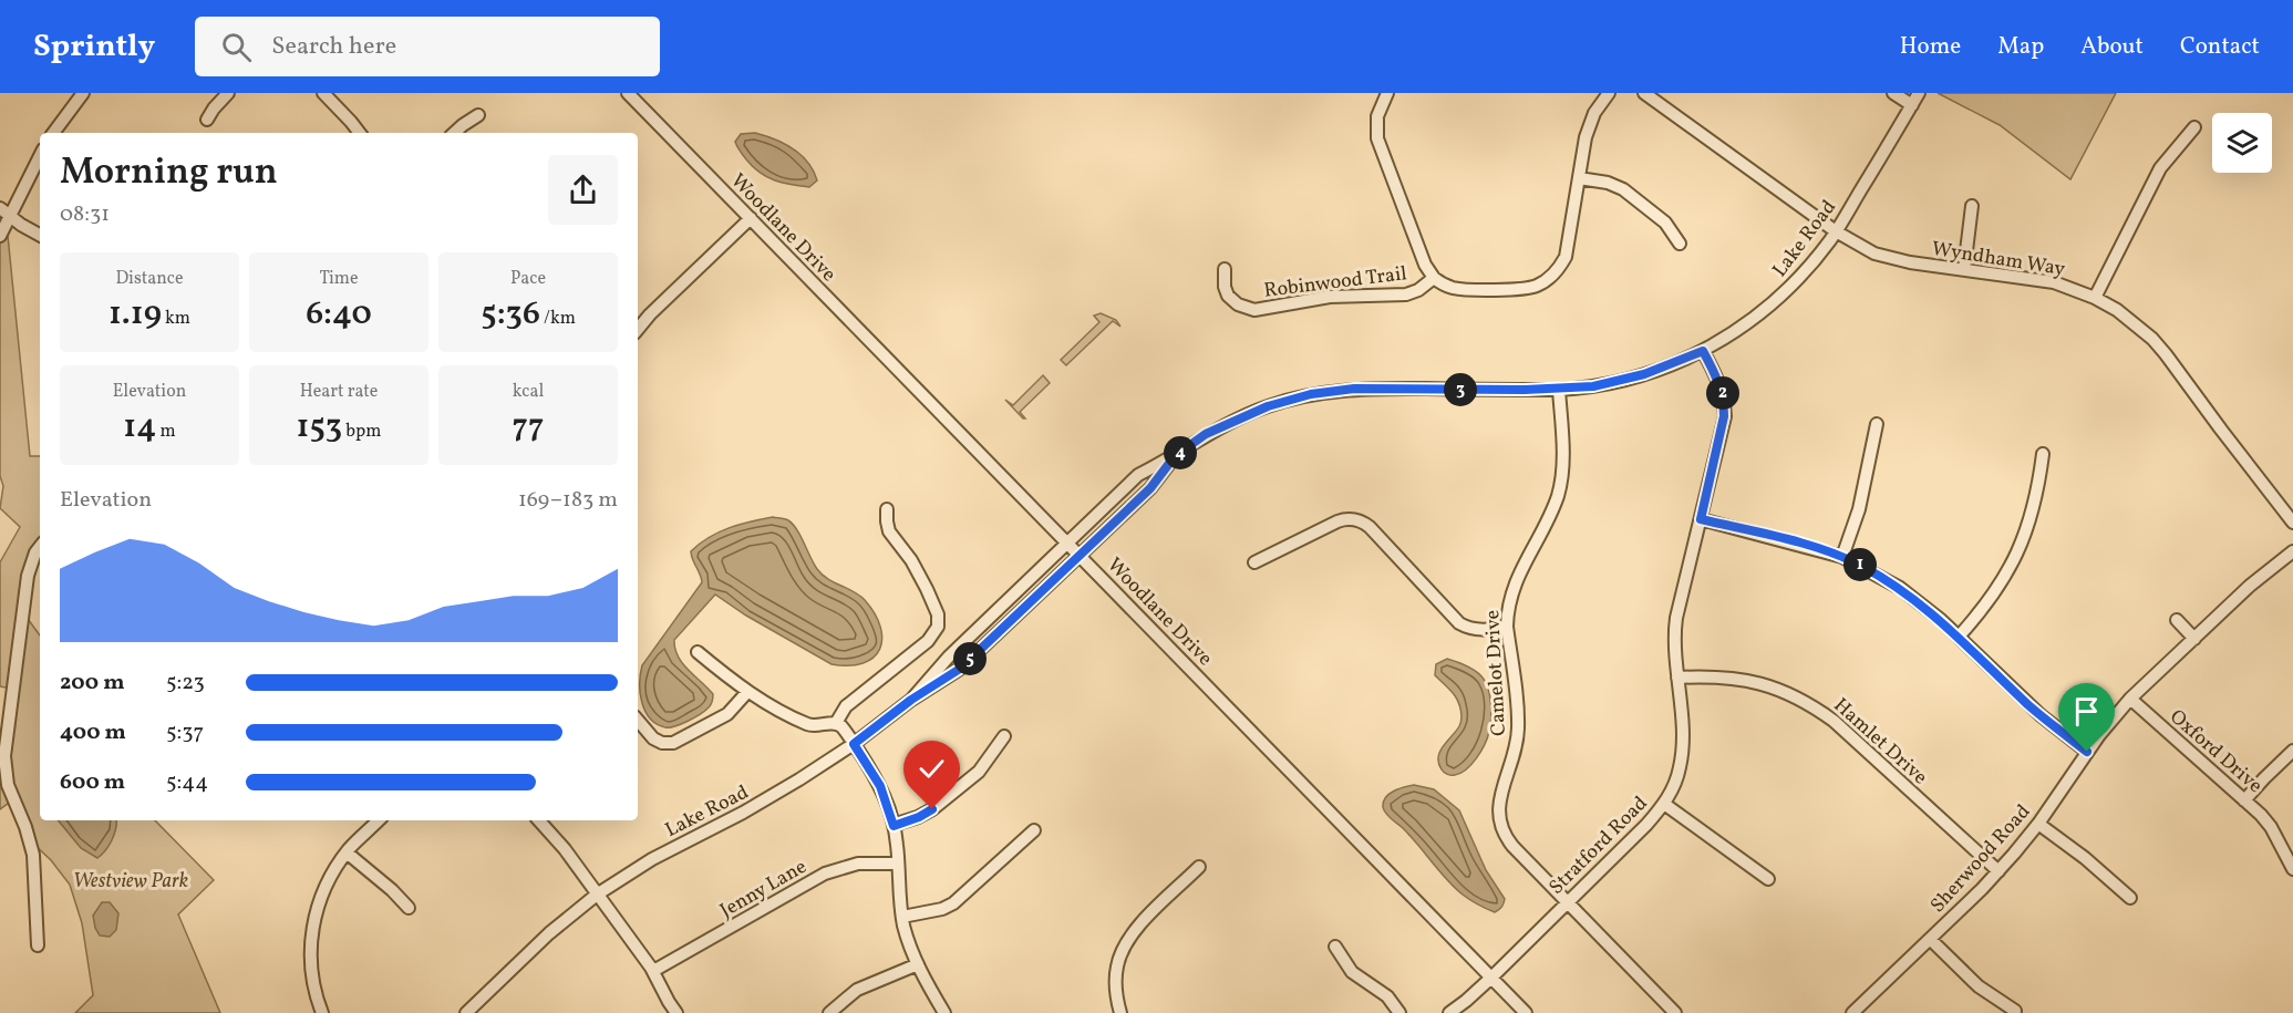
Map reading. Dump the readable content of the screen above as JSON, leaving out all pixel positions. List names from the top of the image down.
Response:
{
  "streets": {
    "street": [
      "Woodlane Drive",
      "Lake Road",
      "Wyndham Way",
      "Robinwood Trail",
      "Camelot Drive",
      "Hamlet Drive",
      "Oxford Drive",
      "Stratford Road",
      "Sherwood Road",
      "Jenny Lane"
    ]
  },
  "crossings": [
    ["Woodlane Drive", "Lake Road"],
    ["Woodlane Drive", "Stratford Road"],
    ["Lake Road", "Wyndham Way"],
    ["Lake Road", "Camelot Drive"],
    ["Lake Road", "Stratford Road"],
    ["Camelot Drive", "Stratford Road"],
    ["Hamlet Drive", "Stratford Road"],
    ["Hamlet Drive", "Sherwood Road"],
    ["Oxford Drive", "Sherwood Road"]
  ],
  "parks": ["Westview Park"],
  "page": {
    "header": "Sprintly",
    "search": "Search here",
    "nav": [
      "Home",
      "Map",
      "About",
      "Contact"
    ],
    "heading": ["Morning run", "08:31"],
    "stats": [
      ["Distance", "1.19 km"],
      ["Time", "6:40"],
      ["Pace", "5:36 /km"],
      ["Elevation", "14 m"],
      ["Heart rate", "153 bpm"],
      ["kcal", "77"]
    ],
    "pins": [
      "3",
      "2",
      "4",
      "1",
      "5"
    ],
    "chart": ["Elevation", "169–183 m"],
    "list": [
      {
        "name": "200 m",
        "note": "5:23"
      },
      {
        "name": "400 m",
        "note": "5:37"
      },
      {
        "name": "600 m",
        "note": "5:44"
      }
    ]
  }
}
